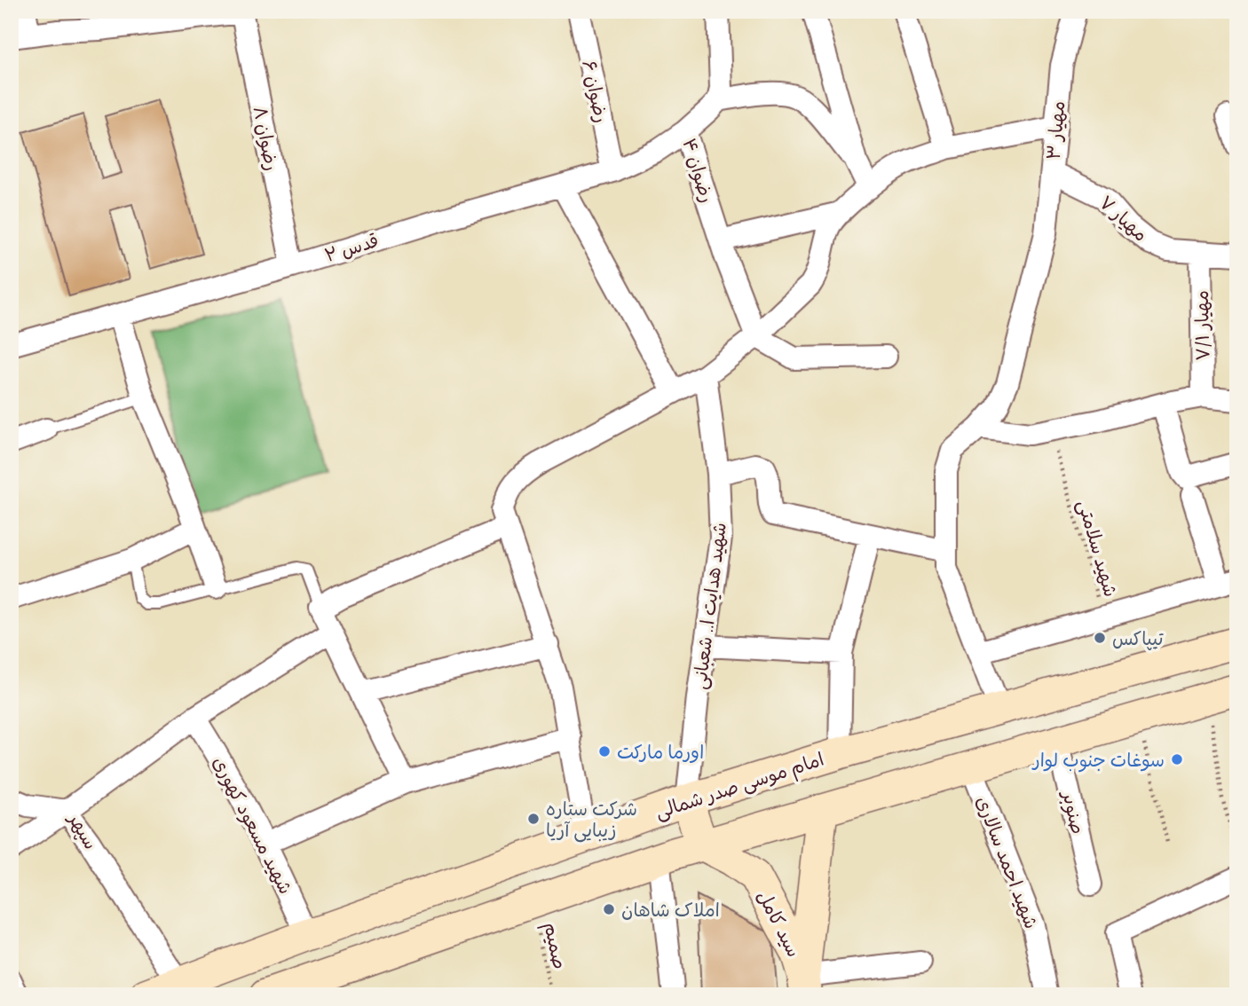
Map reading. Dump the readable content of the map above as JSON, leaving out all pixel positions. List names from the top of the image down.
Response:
{
  "streets": {
    "main road": ["امام موسی صدر شمالی", "سید کامل"],
    "street": [
      "رضوان ۶",
      "مهیار ۳",
      "رضوان ۸",
      "رضوان ۴",
      "مهیار ۷",
      "قدس ۲",
      "مهیار ۷/۱",
      "شهید هدایت ا.. شعبانی",
      "صنوبر",
      "شهید مسعود کهوری",
      "سپهر",
      "شهید احمد سالاری"
    ],
    "path": ["شهید سلامتی", "صمیم"]
  },
  "crossings": [
    ["رضوان ۶", "قدس ۲"],
    ["مهیار ۳", "مهیار ۷"],
    ["مهیار ۳", "امام موسی صدر شمالی"],
    ["رضوان ۸", "قدس ۲"],
    ["رضوان ۴", "قدس ۲"],
    ["مهیار ۷", "مهیار ۷/۱"],
    ["شهید هدایت ا.. شعبانی", "امام موسی صدر شمالی"],
    ["امام موسی صدر شمالی", "شهید مسعود کهوری"],
    ["امام موسی صدر شمالی", "سپهر"],
    ["شهید مسعود کهوری", "سپهر"]
  ],
  "places": [
    "تیپاکس",
    "اورما مارکت",
    "سوغات جنوب لوار",
    "شرکت ستاره زیبایی آریا",
    "املاک شاهان"
  ]
}
